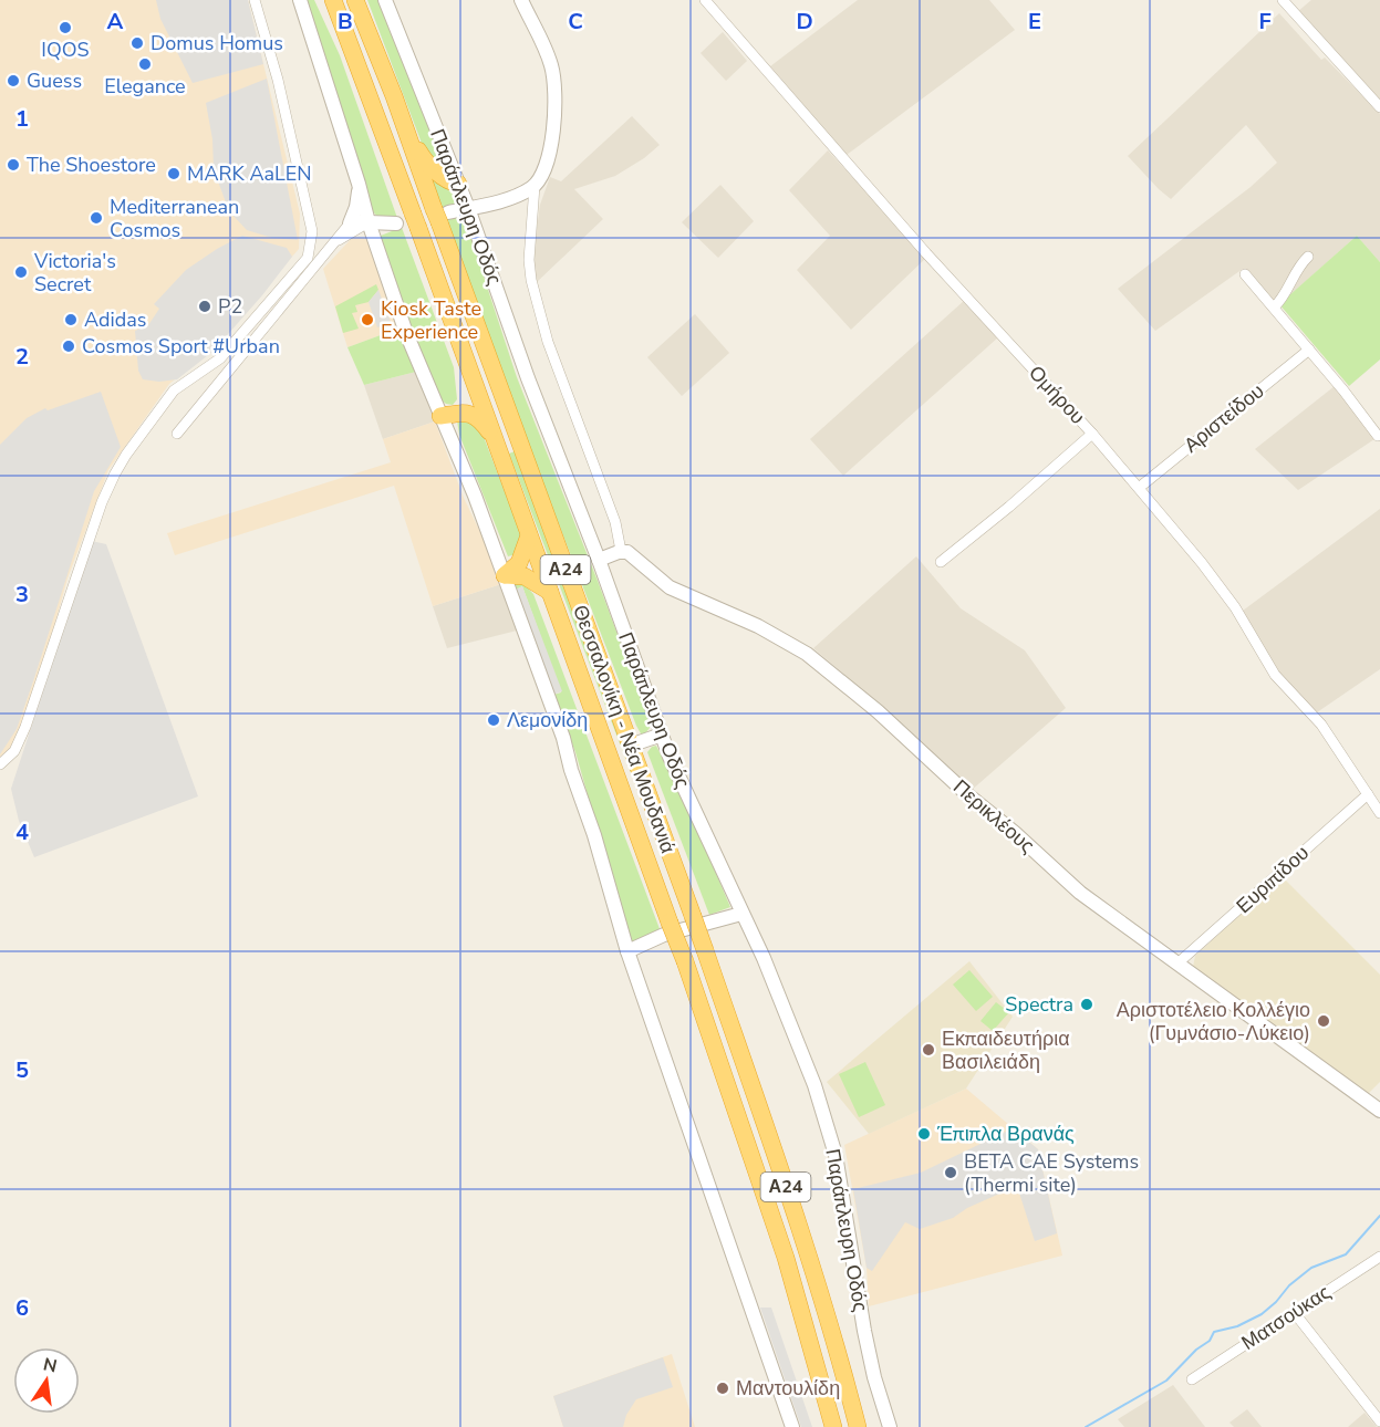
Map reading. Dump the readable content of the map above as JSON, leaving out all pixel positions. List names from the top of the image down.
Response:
{
  "streets": {
    "highway": ["Α24", "Θεσσαλονίκη - Νέα Μουδανιά"],
    "street": [
      "Παράπλευρη Οδός",
      "Ομήρου",
      "Αριστείδου",
      "Περικλέους",
      "Ευριπίδου",
      "Ματσούκας"
    ]
  },
  "crossings": [
    ["Ομήρου", "Αριστείδου"],
    ["Ομήρου", "Ευριπίδου"],
    ["Περικλέους", "Ευριπίδου"]
  ],
  "places": [
    "IQOS",
    "Domus Homus",
    "Elegance",
    "Guess",
    "The Shoestore",
    "MARK AaLEN",
    "Mediterranean Cosmos",
    "Victoria's Secret",
    "P2",
    "Adidas",
    "Kiosk Taste Experience",
    "Cosmos Sport #Urban",
    "Λεμονίδη",
    "Spectra",
    "Αριστοτέλειο Κολλέγιο (Γυμνάσιο-Λύκειο)",
    "Εκπαιδευτήρια Βασιλειάδη",
    "Έπιπλα Βρανάς",
    "BETA CAE Systems (Thermi site)",
    "Μαντουλίδη"
  ],
  "north": "top",
  "grid": {
    "columns": [
      "A",
      "B",
      "C",
      "D",
      "E",
      "F"
    ],
    "rows": [
      "1",
      "2",
      "3",
      "4",
      "5",
      "6"
    ]
  }
}
